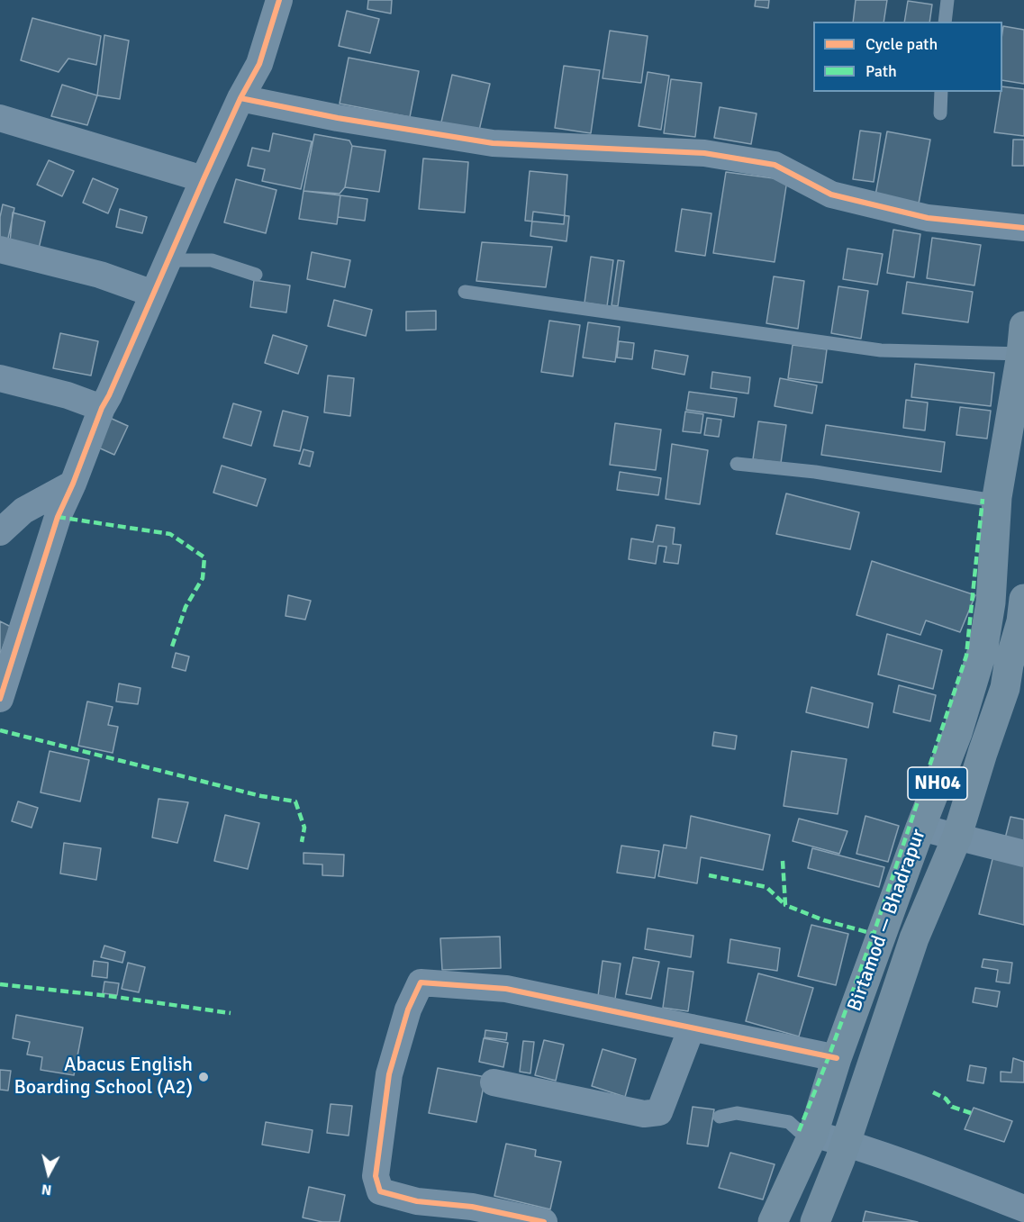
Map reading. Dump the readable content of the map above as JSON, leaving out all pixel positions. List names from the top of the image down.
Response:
{
  "streets": {
    "main road": ["NH04", "Birtamod — Bhadrapur"]
  },
  "places": ["Abacus English Boarding School (A2)"],
  "legend": ["Cycle path", "Path"],
  "north": "bottom"
}
